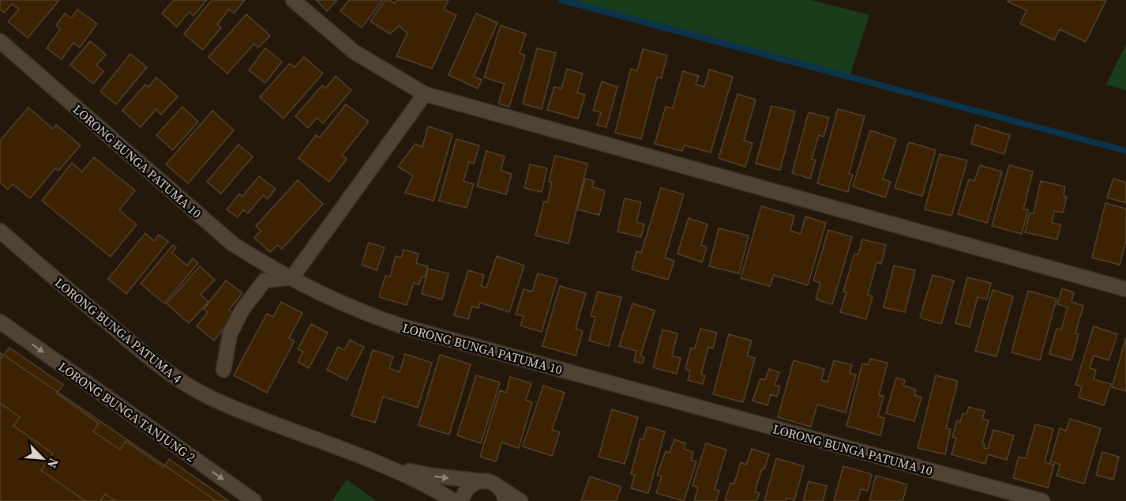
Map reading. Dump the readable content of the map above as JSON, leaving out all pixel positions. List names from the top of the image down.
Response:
{
  "streets": {
    "street": ["LORONG BUNGA PATUMA 10", "LORONG BUNGA PATUMA 4", "LORONG BUNGA TANJUNG 2"]
  },
  "one_way": ["LORONG BUNGA TANJUNG 2"],
  "north": "bottom right"
}
